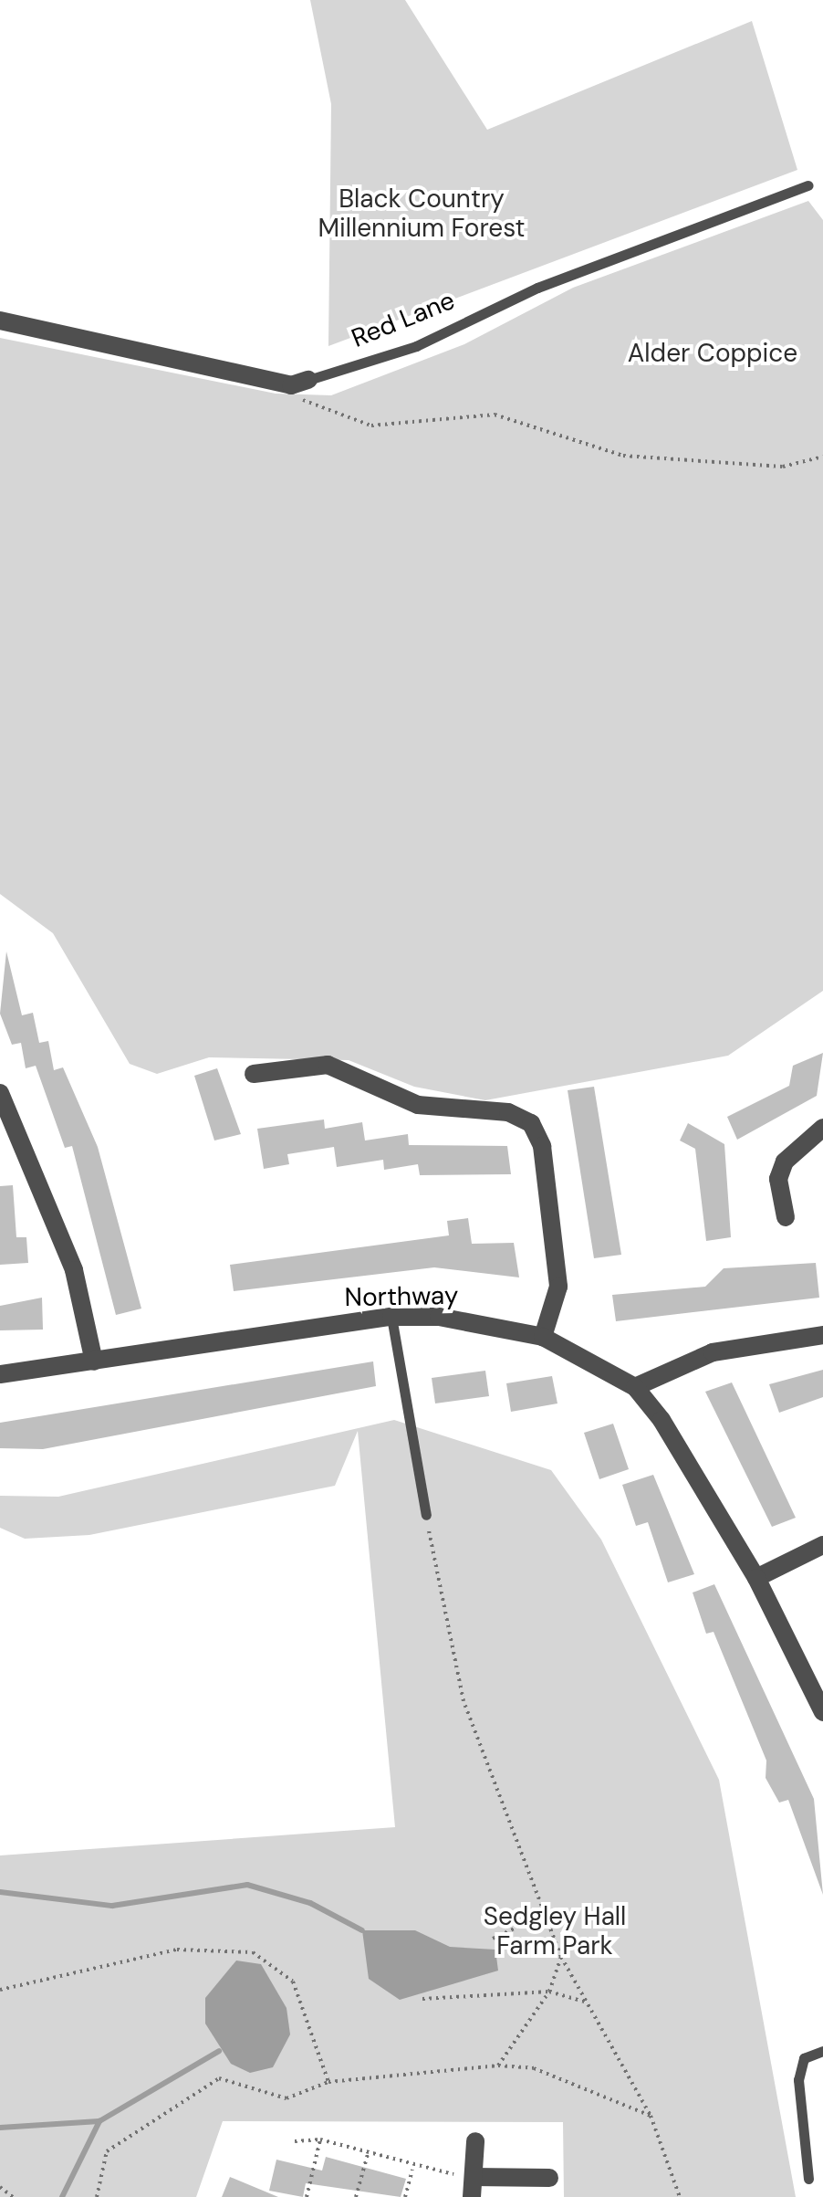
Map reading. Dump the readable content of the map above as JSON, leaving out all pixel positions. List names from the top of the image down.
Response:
{
  "streets": {
    "street": ["Red Lane", "Northway"]
  },
  "parks": ["Black Country Millennium Forest", "Alder Coppice", "Sedgley Hall Farm Park"]
}
